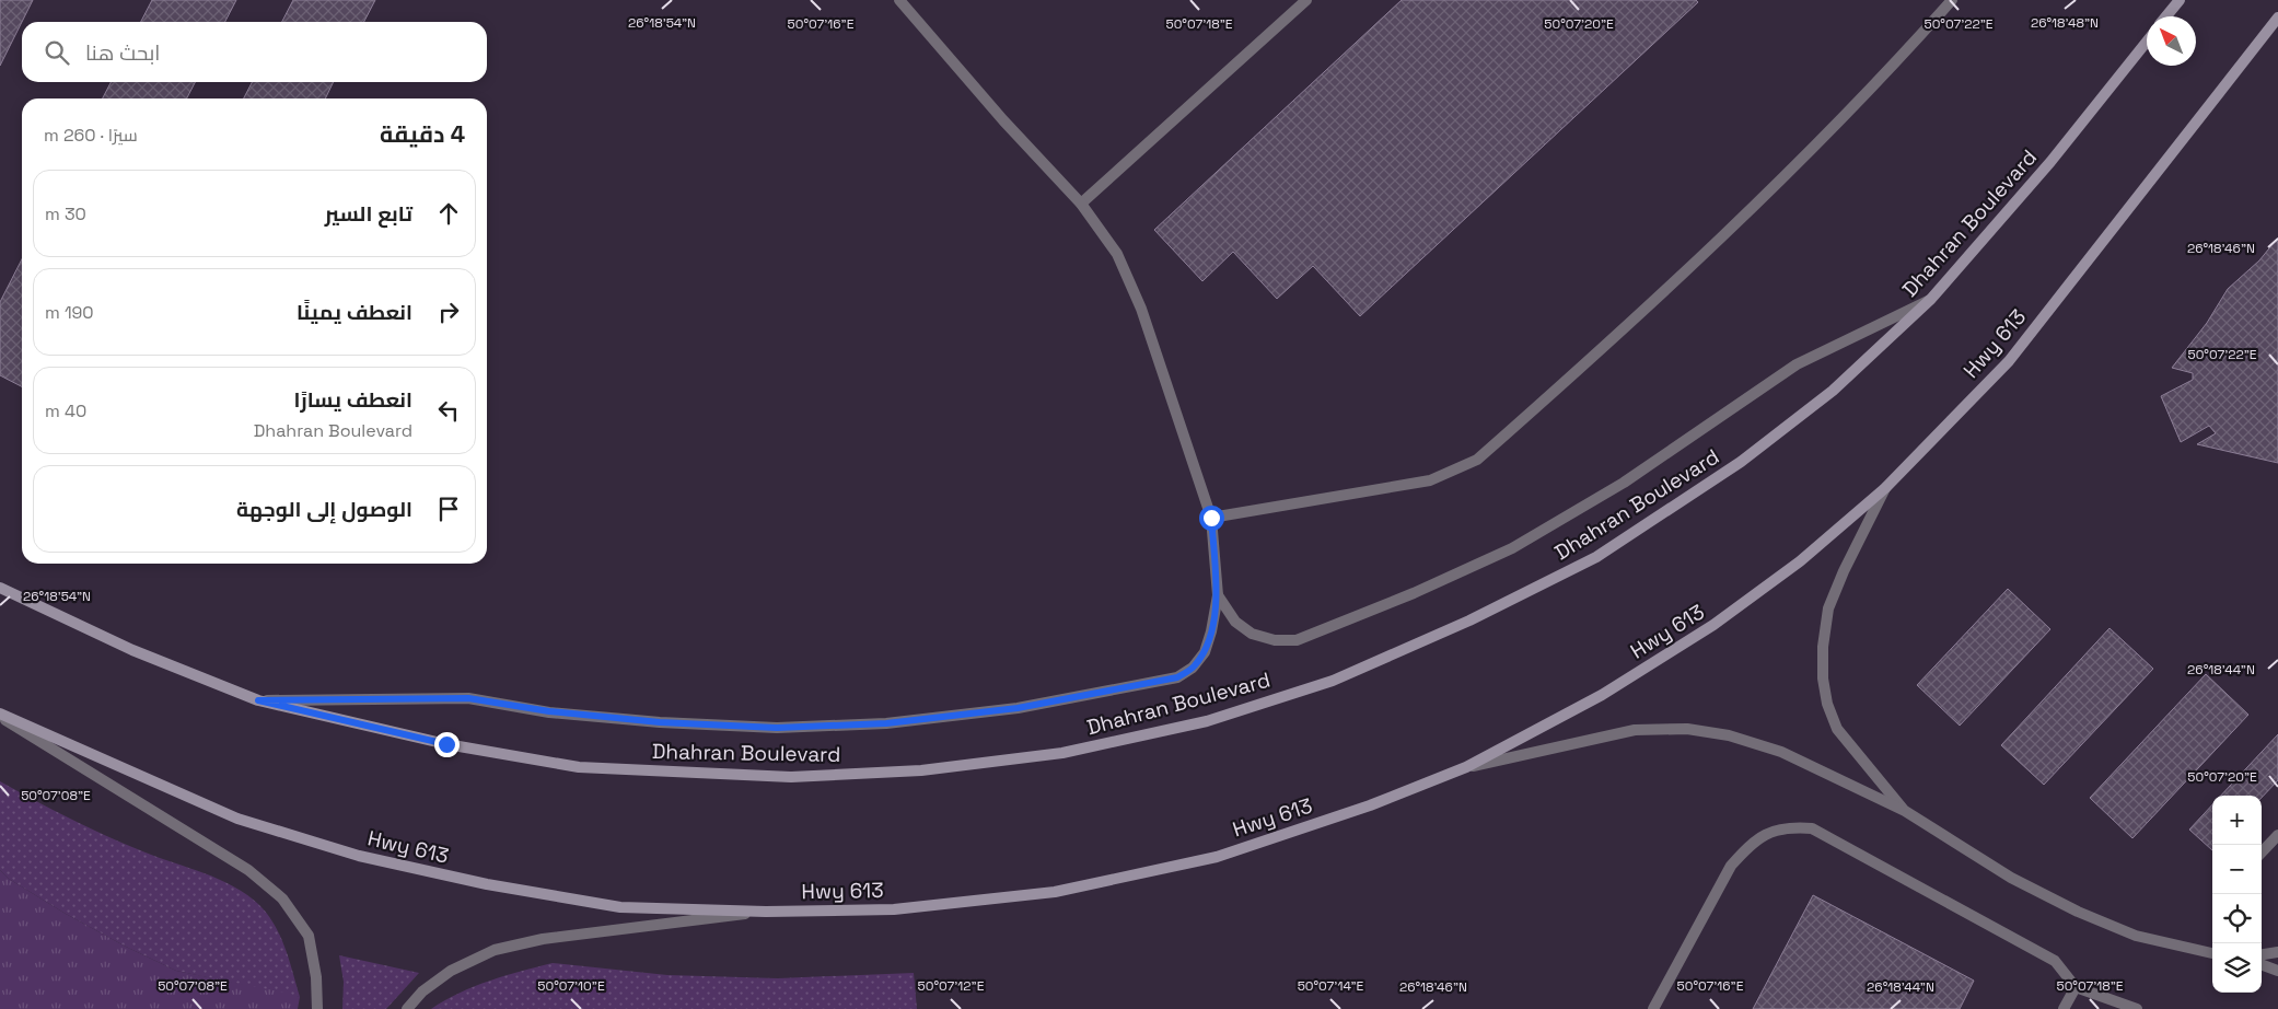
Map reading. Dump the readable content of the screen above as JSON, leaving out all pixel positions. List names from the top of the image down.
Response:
{
  "streets": {
    "main road": ["Dhahran Boulevard", "Hwy 613"]
  },
  "north": "top left",
  "page": {
    "search": "ابحث هنا",
    "heading": ["4 دقيقة", "سيرًا · 260 m"],
    "list": [
      ["تابع السير", "30 m"],
      ["انعطف يمينًا", "190 m"],
      ["انعطف يسارًا", "Dhahran Boulevard", "40 m"],
      "الوصول إلى الوجهة"
    ],
    "map_buttons": ["+", "−"]
  },
  "coordinates": [
    "26°18'54\"N",
    "26°18'48\"N",
    "50°07'18\"E",
    "50°07'20\"E",
    "50°07'22\"E",
    "50°07'16\"E",
    "26°18'46\"N",
    "26°18'44\"N",
    "50°07'08\"E",
    "50°07'10\"E",
    "50°07'12\"E",
    "50°07'14\"E"
  ]
}
